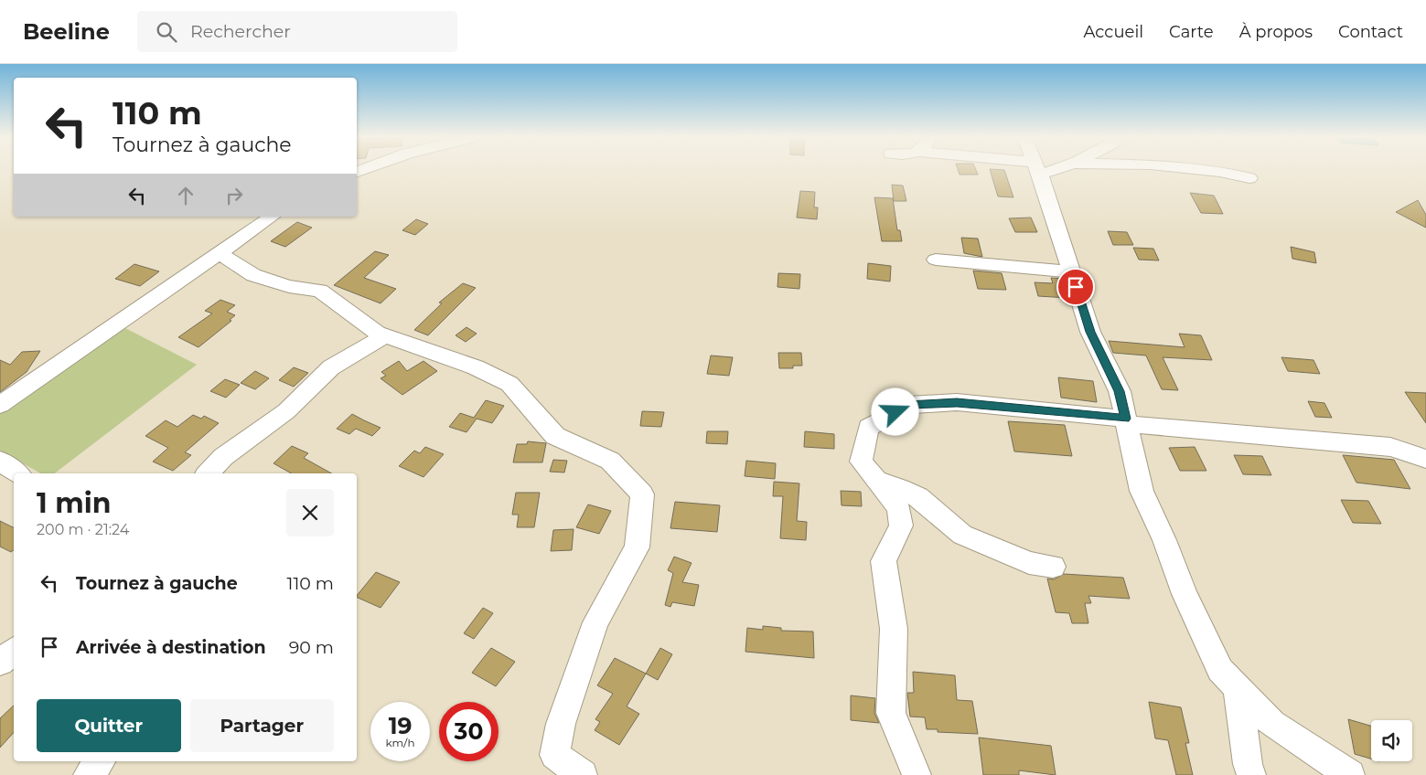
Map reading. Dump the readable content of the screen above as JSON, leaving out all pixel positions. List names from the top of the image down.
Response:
{
  "page": {
    "header": "Beeline",
    "search": "Rechercher",
    "nav": [
      "Accueil",
      "Carte",
      "À propos",
      "Contact"
    ],
    "turn": ["110 m", "Tournez à gauche"],
    "heading": ["1 min", "200 m · 21:24"],
    "list": [
      {
        "name": "Tournez à gauche",
        "value": "110 m"
      },
      {
        "name": "Arrivée à destination",
        "value": "90 m"
      }
    ],
    "buttons": ["Quitter", "Partager"],
    "speed": "19 km/h",
    "limit": "30"
  }
}
